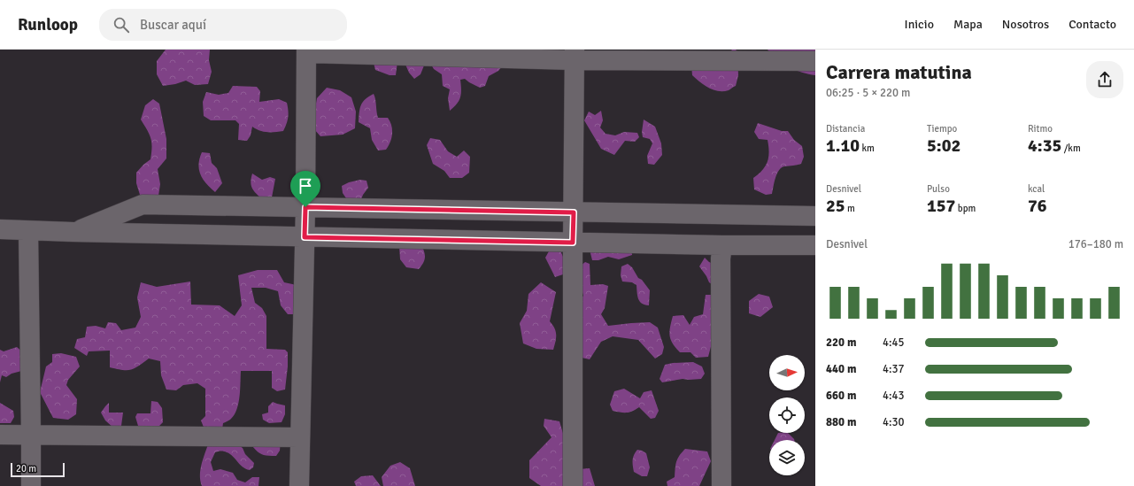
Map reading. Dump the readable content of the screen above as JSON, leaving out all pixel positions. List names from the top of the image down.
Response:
{
  "scale_bar": "20 m",
  "north": "right",
  "page": {
    "header": "Runloop",
    "search": "Buscar aquí",
    "nav": [
      "Inicio",
      "Mapa",
      "Nosotros",
      "Contacto"
    ],
    "heading": ["Carrera matutina", "06:25 · 5 × 220 m"],
    "stats": [
      ["Distancia", "1.10 km"],
      ["Tiempo", "5:02"],
      ["Ritmo", "4:35 /km"],
      ["Desnivel", "25 m"],
      ["Pulso", "157 bpm"],
      ["kcal", "76"]
    ],
    "chart": ["Desnivel", "176–180 m"],
    "list": [
      {
        "name": "220 m",
        "note": "4:45"
      },
      {
        "name": "440 m",
        "note": "4:37"
      },
      {
        "name": "660 m",
        "note": "4:43"
      },
      {
        "name": "880 m",
        "note": "4:30"
      }
    ],
    "scale": "20 m"
  }
}
